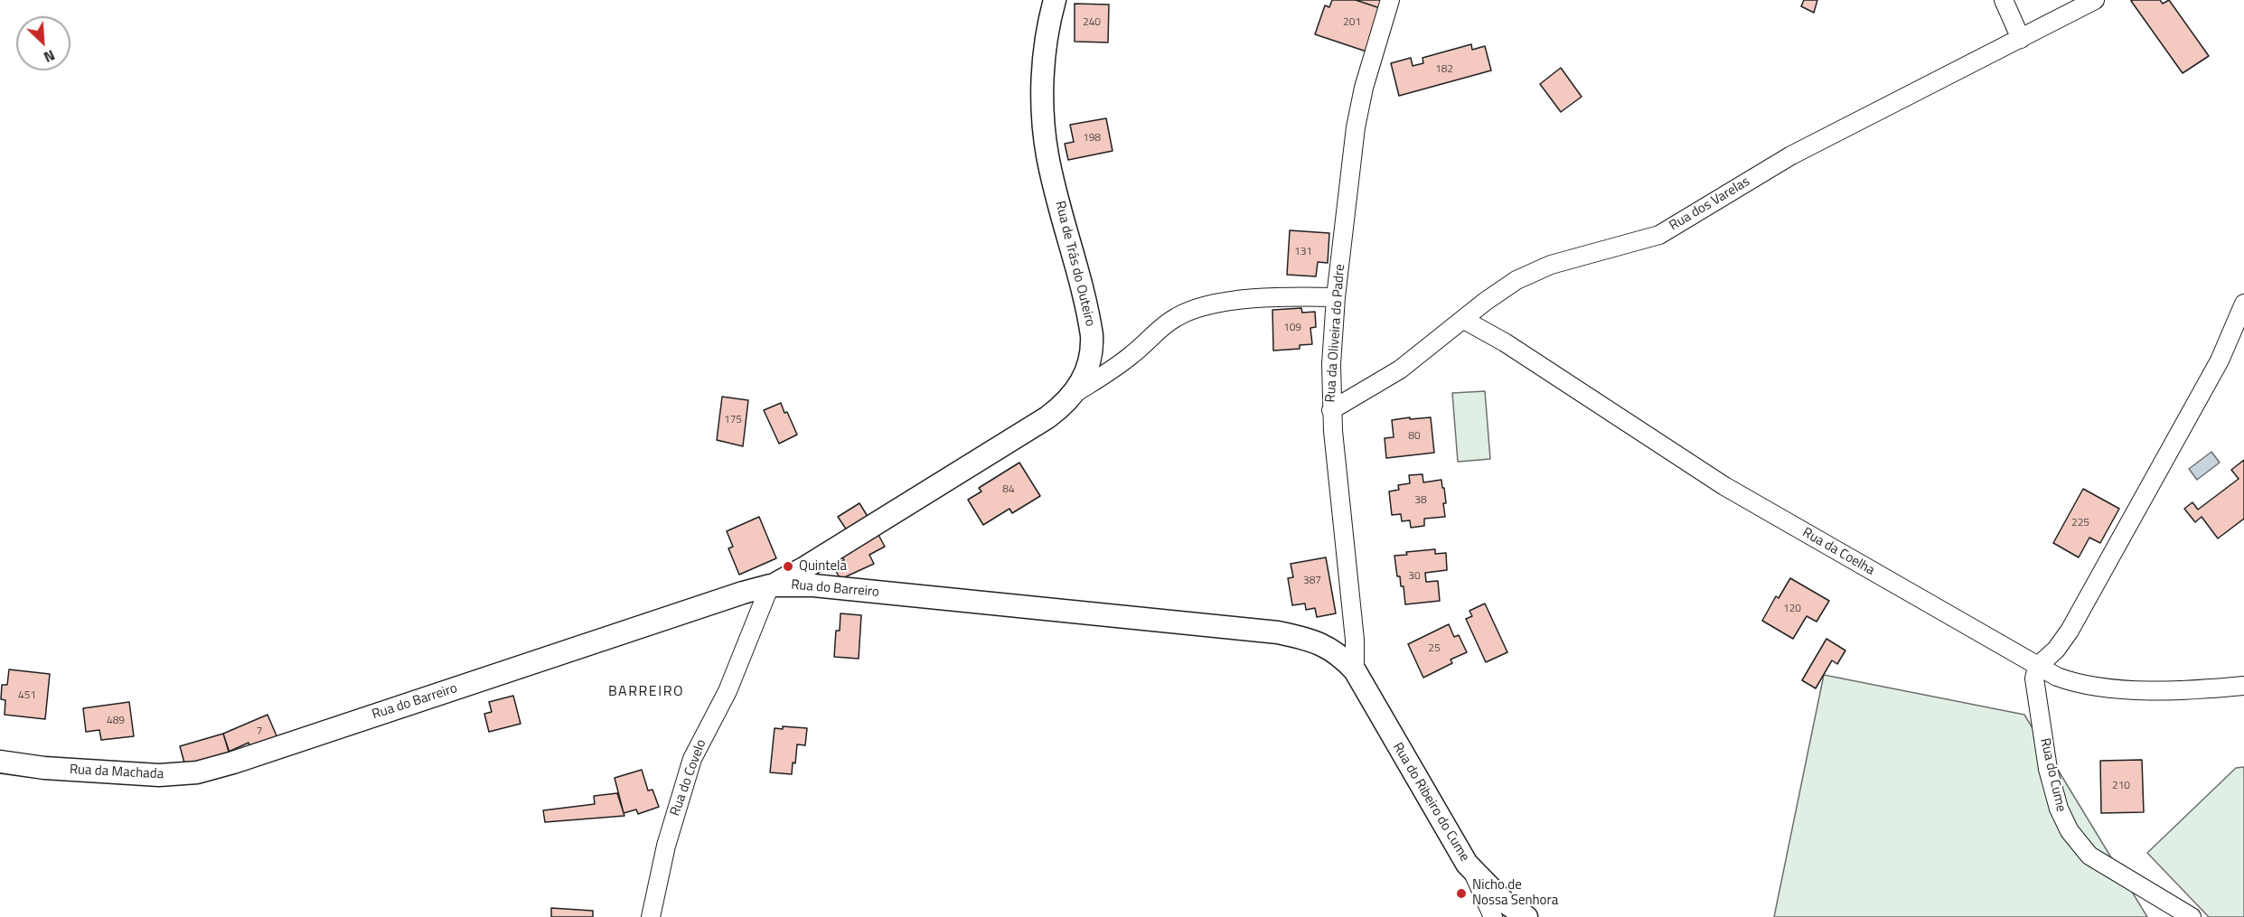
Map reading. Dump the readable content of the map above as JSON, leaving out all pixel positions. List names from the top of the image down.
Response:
{
  "streets": {
    "street": [
      "Rua dos Varelas",
      "Rua de Trás do Outeiro",
      "Rua da Oliveira do Padre",
      "Rua da Coelha",
      "Rua do Barreiro",
      "Rua da Machada",
      "Rua do Cume",
      "Rua do Covelo",
      "Rua do Ribeiro do Cume"
    ]
  },
  "crossings": [
    ["Rua dos Varelas", "Rua da Oliveira do Padre"],
    ["Rua dos Varelas", "Rua da Coelha"],
    ["Rua de Trás do Outeiro", "Rua do Barreiro"],
    ["Rua de Trás do Outeiro", "Rua do Covelo"],
    ["Rua da Oliveira do Padre", "Rua do Barreiro"],
    ["Rua da Oliveira do Padre", "Rua do Ribeiro do Cume"],
    ["Rua da Coelha", "Rua do Cume"],
    ["Rua do Barreiro", "Rua da Machada"],
    ["Rua do Barreiro", "Rua do Covelo"],
    ["Rua do Barreiro", "Rua do Ribeiro do Cume"]
  ],
  "districts": ["BARREIRO"],
  "places": ["Quintela", "Nicho de Nossa Senhora"],
  "house_numbers": [
    "240",
    "201",
    "182",
    "198",
    "131",
    "109",
    "175",
    "80",
    "84",
    "38",
    "225",
    "30",
    "387",
    "120",
    "25",
    "451",
    "489",
    "7",
    "210"
  ],
  "north": "bottom right"
}
